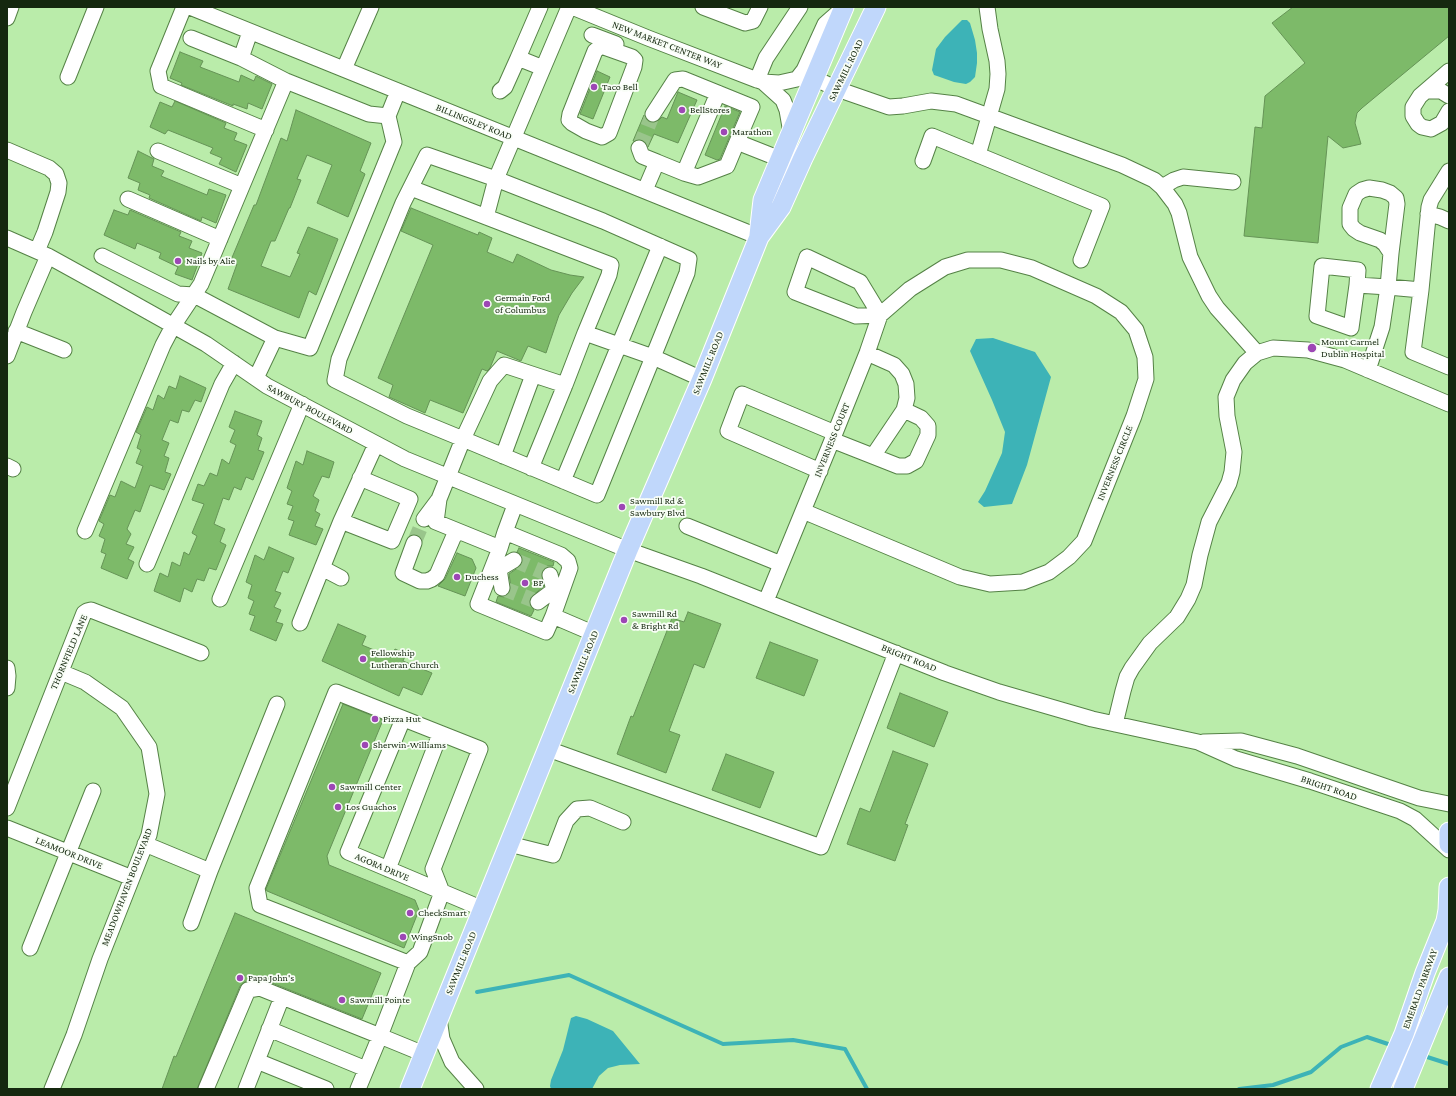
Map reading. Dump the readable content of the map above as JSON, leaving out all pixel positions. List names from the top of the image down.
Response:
{
  "streets": {
    "main road": ["SAWMILL ROAD", "EMERALD PARKWAY"],
    "street": [
      "NEW MARKET CENTER WAY",
      "BILLINGSLEY ROAD",
      "SAWBURY BOULEVARD",
      "INVERNESS COURT",
      "INVERNESS CIRCLE",
      "THORNFIELD LANE",
      "BRIGHT ROAD",
      "LEAMOOR DRIVE",
      "AGORA DRIVE",
      "MEADOWHAVEN BOULEVARD"
    ]
  },
  "crossings": [
    ["NEW MARKET CENTER WAY", "SAWMILL ROAD"],
    ["SAWMILL ROAD", "BILLINGSLEY ROAD"],
    ["SAWMILL ROAD", "SAWBURY BOULEVARD"],
    ["SAWMILL ROAD", "BRIGHT ROAD"],
    ["SAWMILL ROAD", "AGORA DRIVE"],
    ["SAWBURY BOULEVARD", "BRIGHT ROAD"],
    ["INVERNESS COURT", "INVERNESS CIRCLE"],
    ["INVERNESS COURT", "BRIGHT ROAD"],
    ["THORNFIELD LANE", "MEADOWHAVEN BOULEVARD"],
    ["LEAMOOR DRIVE", "MEADOWHAVEN BOULEVARD"]
  ],
  "places": [
    "Taco Bell",
    "BellStores",
    "Marathon",
    "Nails by Alie",
    "Germain Ford of Columbus",
    "Mount Carmel Dublin Hospital",
    "Sawmill Rd & Sawbury Blvd",
    "Duchess",
    "BP",
    "Sawmill Rd & Bright Rd",
    "Fellowship Lutheran Church",
    "Pizza Hut",
    "Sherwin-Williams",
    "Sawmill Center",
    "Los Guachos",
    "CheckSmart",
    "WingSnob",
    "Papa John's",
    "Sawmill Pointe"
  ]
}
